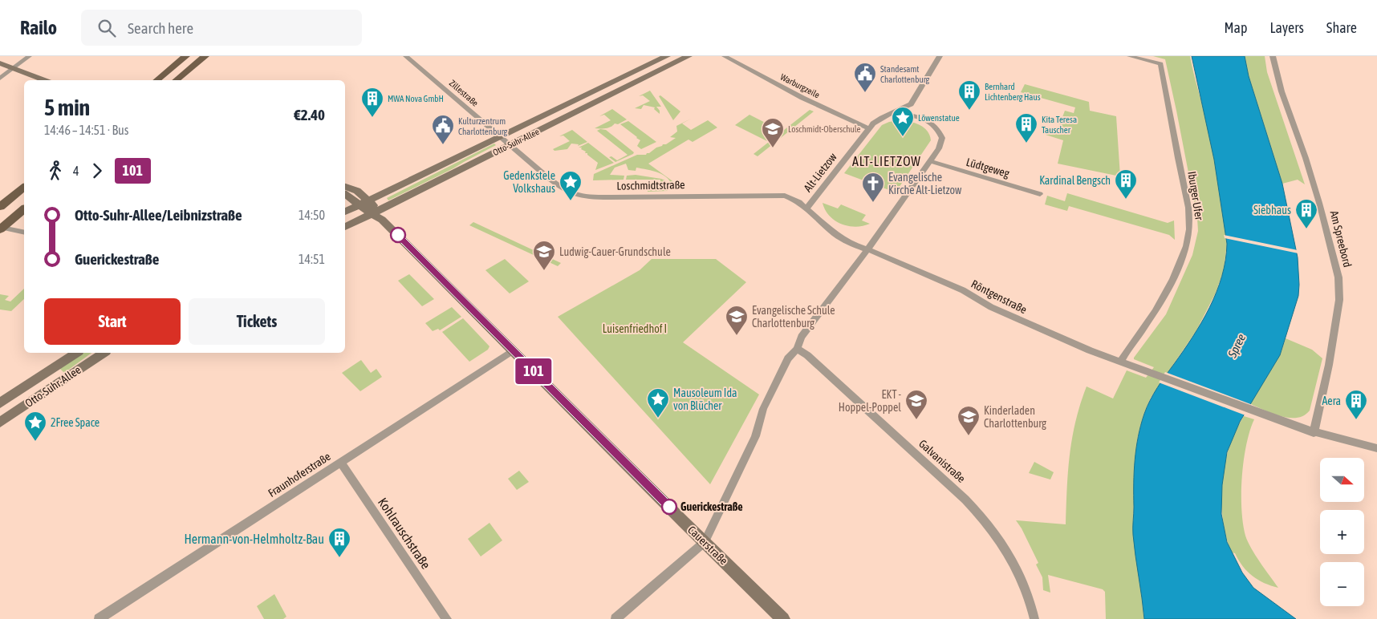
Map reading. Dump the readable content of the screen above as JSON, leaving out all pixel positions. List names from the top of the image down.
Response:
{
  "streets": {
    "main road": ["Otto-Suhr-Allee", "Cauerstraße"],
    "street": [
      "Warburgzeile",
      "Zillestraße",
      "Lüdtgeweg",
      "Alt-Lietzow",
      "Loschmidtstraße",
      "Iburger Ufer",
      "Am Spreebord",
      "Röntgenstraße",
      "Galvanistraße",
      "Fraunhoferstraße",
      "Kohlrauschstraße"
    ]
  },
  "crossings": [
    ["Warburgzeile", "Alt-Lietzow"],
    ["Zillestraße", "Otto-Suhr-Allee"],
    ["Zillestraße", "Loschmidtstraße"],
    ["Otto-Suhr-Allee", "Loschmidtstraße"],
    ["Otto-Suhr-Allee", "Cauerstraße"],
    ["Alt-Lietzow", "Loschmidtstraße"],
    ["Alt-Lietzow", "Röntgenstraße"],
    ["Iburger Ufer", "Röntgenstraße"],
    ["Am Spreebord", "Röntgenstraße"],
    ["Fraunhoferstraße", "Kohlrauschstraße"],
    ["Fraunhoferstraße", "Cauerstraße"]
  ],
  "districts": ["ALT-LIETZOW"],
  "water": ["Spree"],
  "parks": ["Luisenfriedhof I"],
  "places": {
    "public building": ["Standesamt Charlottenburg", "Kulturzentrum Charlottenburg"],
    "building": [
      "Bernhard Lichtenberg Haus",
      "MWA Nova GmbH",
      "Kita Teresa Tauscher",
      "Kardinal Bengsch",
      "Siebhaus",
      "Aera",
      "Hermann-von-Helmholtz-Bau"
    ],
    "place": [
      "Löwenstatue",
      "Gedenkstele Volkshaus",
      "Mausoleum Ida von Blücher",
      "2Free Space"
    ],
    "school or university": [
      "Loschmidt-Oberschule",
      "Ludwig-Cauer-Grundschule",
      "Evangelische Schule Charlottenburg",
      "EKT - Hoppel-Poppel",
      "Kinderladen Charlottenburg"
    ],
    "church": ["Evangelische Kirche Alt-Lietzow"],
    "other": ["Guerickestraße"]
  },
  "lines": ["bus line 101"],
  "north": "right",
  "page": {
    "header": "Railo",
    "search": "Search here",
    "nav": ["Map", "Layers", "Share"],
    "on_map": "101",
    "heading": ["5 min", "14:46 – 14:51 · Bus", "€2.40"],
    "legs": ["4", "101"],
    "list": [
      {
        "name": "Otto-Suhr-Allee/Leibnizstraße",
        "value": "14:50"
      },
      {
        "name": "Guerickestraße",
        "value": "14:51"
      }
    ],
    "buttons": ["Start", "Tickets"],
    "map_buttons": ["+", "−"]
  }
}
